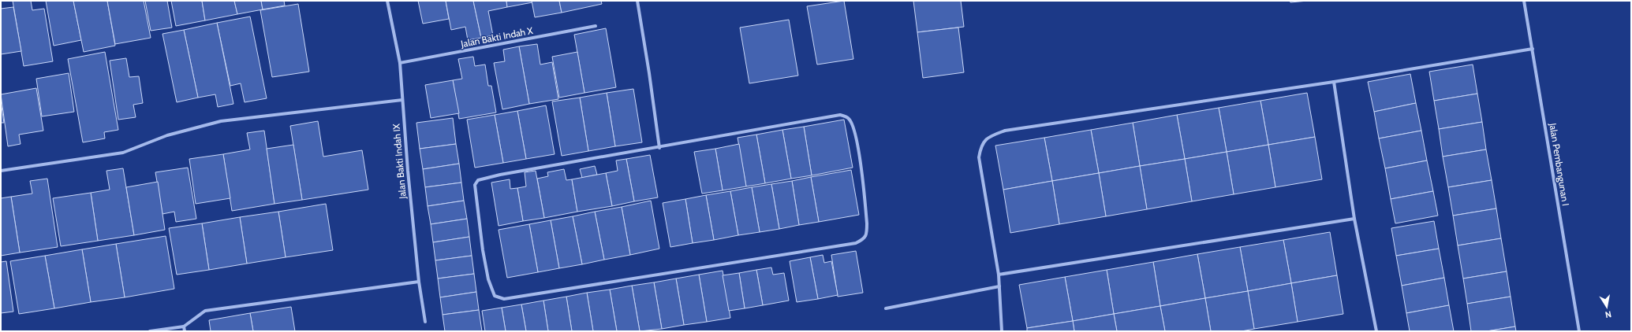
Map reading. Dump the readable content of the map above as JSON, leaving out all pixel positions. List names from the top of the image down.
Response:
{
  "streets": {
    "street": ["Jalan Bakti Indah X", "Jalan Bakti Indah IX", "Jalan Pembangunan I"]
  },
  "crossings": [
    ["Jalan Bakti Indah X", "Jalan Bakti Indah IX"]
  ],
  "north": "bottom"
}
